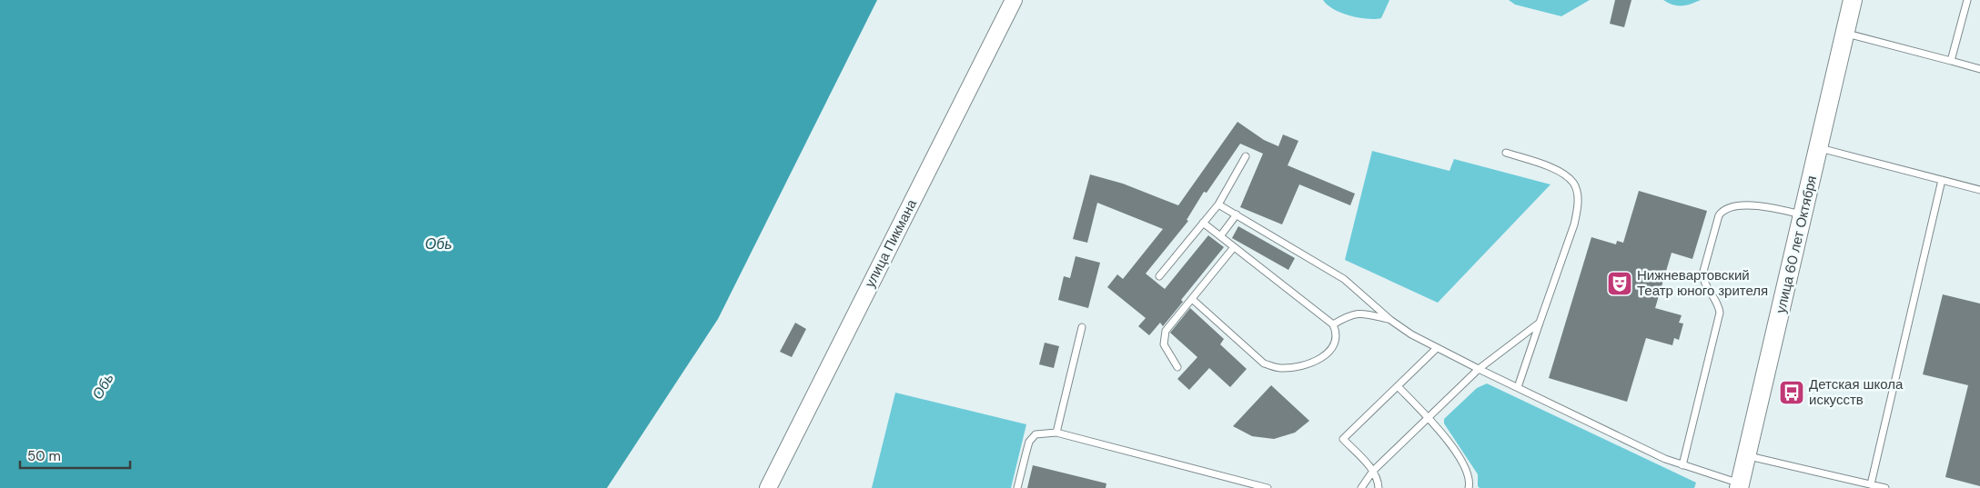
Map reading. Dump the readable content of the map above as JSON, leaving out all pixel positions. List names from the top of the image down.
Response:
{
  "streets": {
    "main road": ["улица 60 лет Октября"],
    "street": ["улица Пикмана"]
  },
  "water": ["Обь"],
  "places": {
    "theatre": ["Нижневартовский Театр юного зрителя"],
    "bus stop": ["Детская школа искусств"]
  },
  "scale_bar": "50 m"
}
